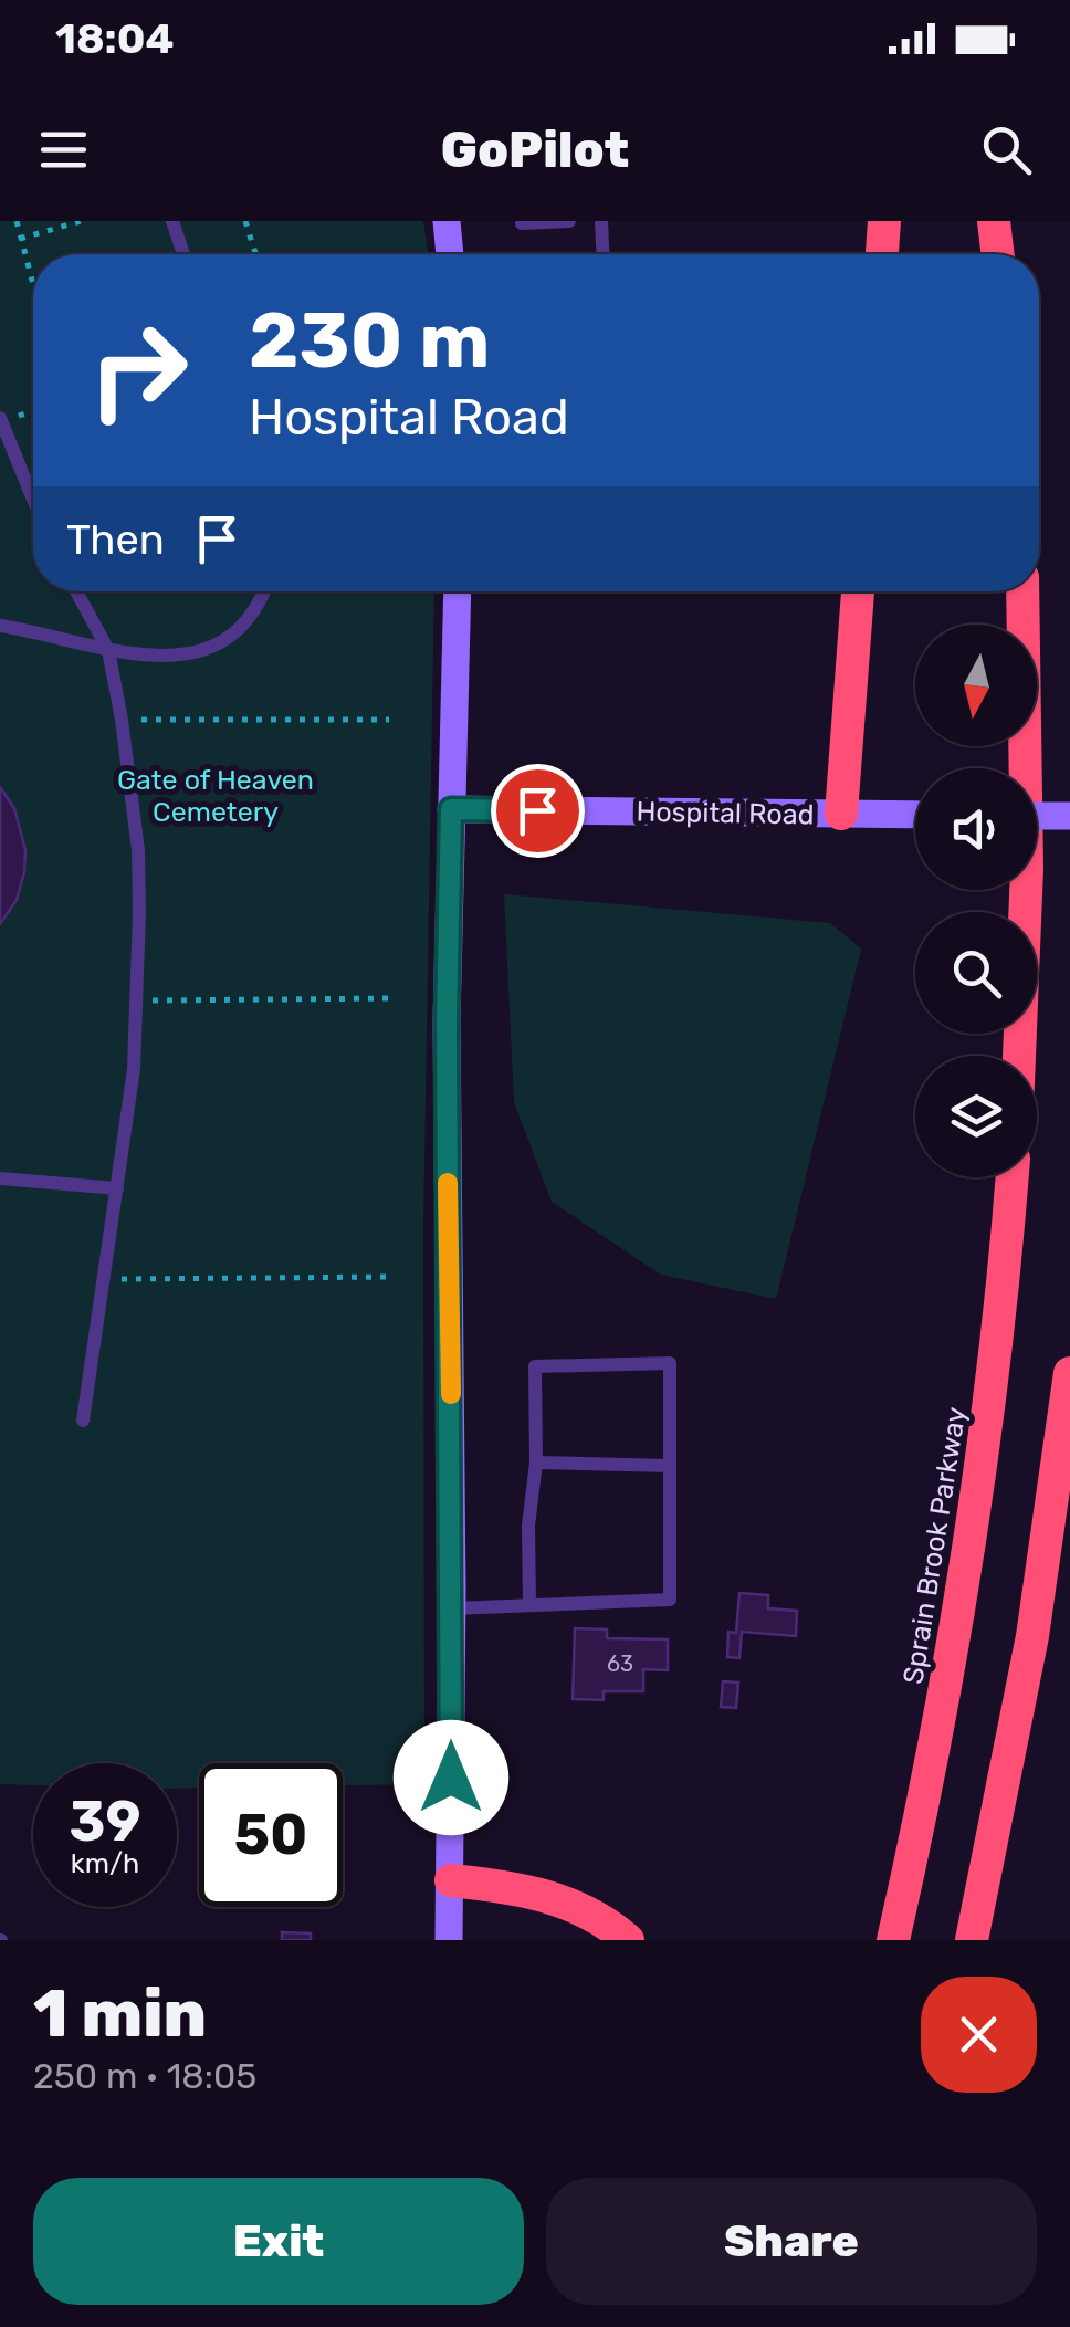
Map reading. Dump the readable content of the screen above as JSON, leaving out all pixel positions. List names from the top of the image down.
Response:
{
  "streets": {
    "highway": ["Sprain Brook Parkway"],
    "main road": ["Hospital Road"]
  },
  "parks": ["Gate of Heaven Cemetery"],
  "house_numbers": ["63"],
  "north": "bottom",
  "page": {
    "status": "18:04",
    "header": "GoPilot",
    "turn": ["230 m", "Hospital Road"],
    "then": "Then",
    "speed": "39 km/h",
    "limit": "50",
    "heading": ["1 min", "250 m · 18:05"],
    "buttons": ["Exit", "Share"]
  }
}
